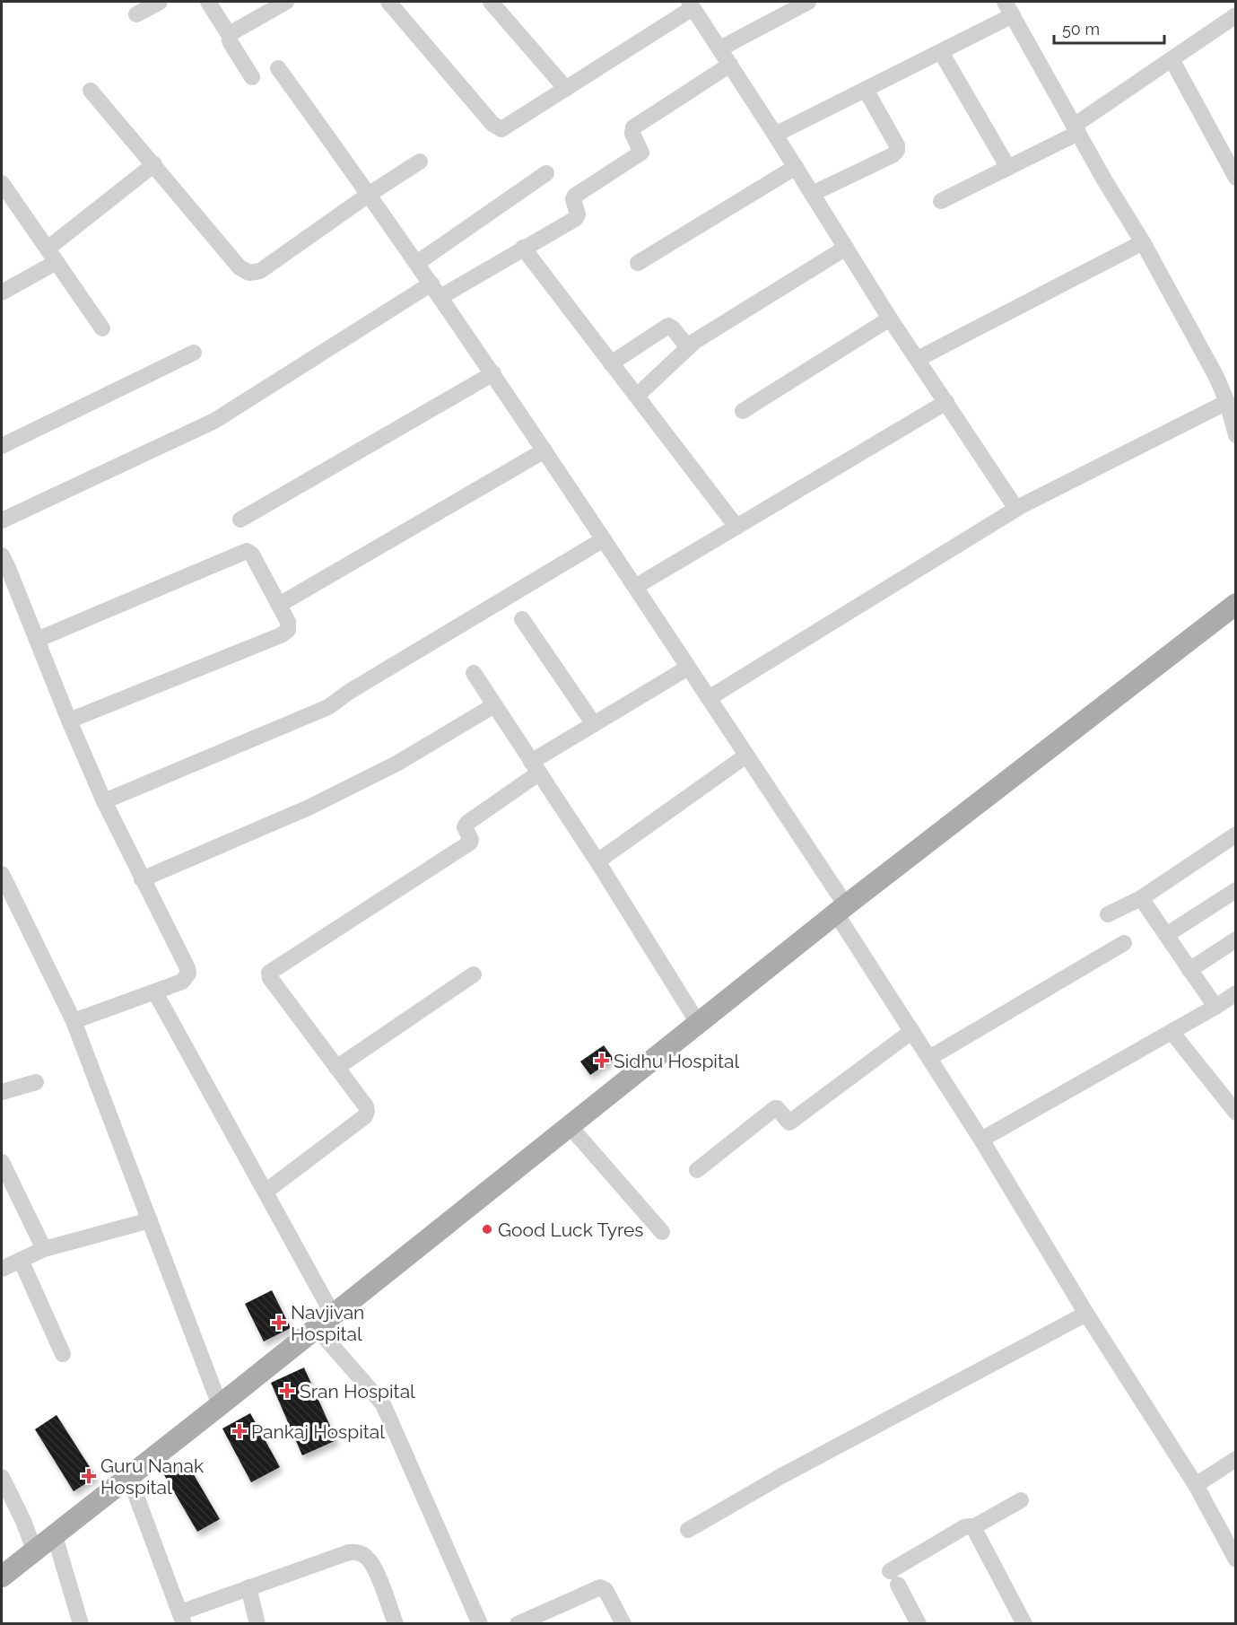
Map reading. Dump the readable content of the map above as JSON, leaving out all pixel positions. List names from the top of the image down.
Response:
{
  "places": {
    "health": [
      "Sidhu Hospital",
      "Navjivan Hospital",
      "Sran Hospital",
      "Pankaj Hospital",
      "Guru Nanak Hospital"
    ],
    "other": ["Good Luck Tyres"]
  },
  "scale_bar": "50 m"
}
